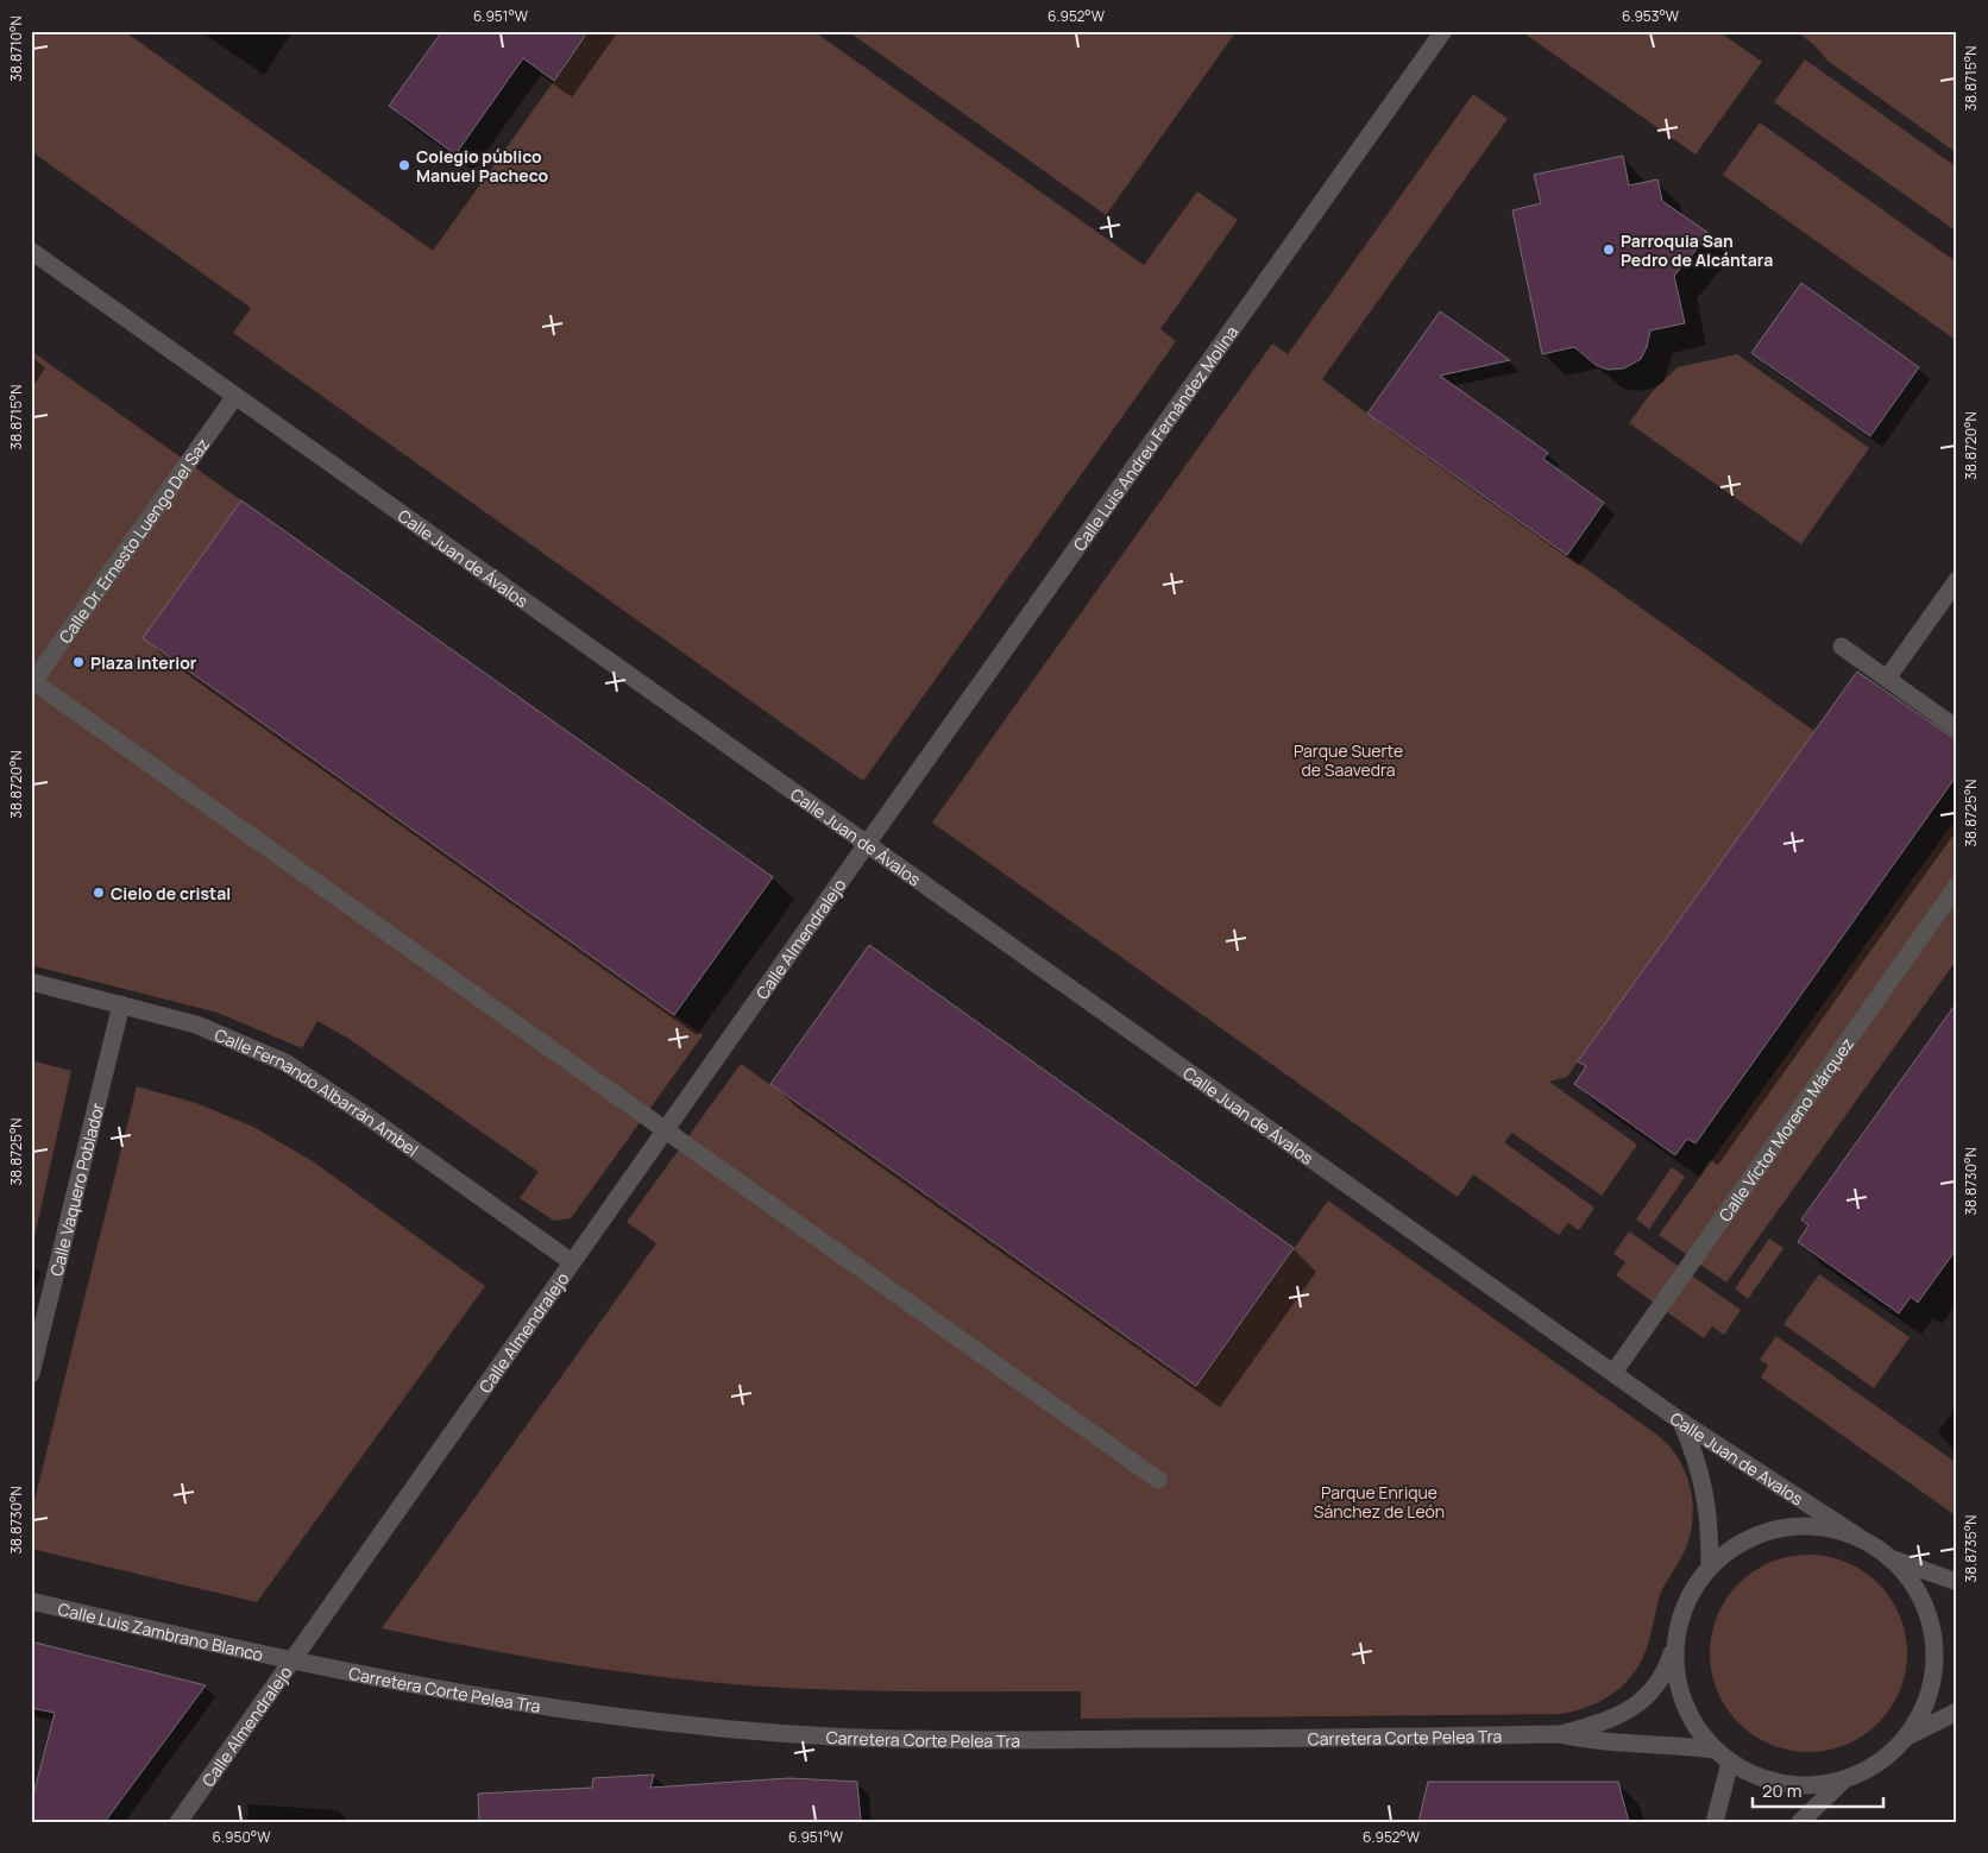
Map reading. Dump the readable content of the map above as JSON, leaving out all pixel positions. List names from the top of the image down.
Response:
{
  "streets": {
    "street": [
      "Calle Luis Andreu Fernández Molina",
      "Calle Dr. Ernesto Luengo Del Saz",
      "Calle Juan de Ávalos",
      "Calle Almendralejo",
      "Calle Fernando Albarrán Ambel",
      "Calle Víctor Moreno Márquez",
      "Calle Vaquero Poblador",
      "Calle Juan de Avalos",
      "Calle Luis Zambrano Blanco",
      "Carretera Corte Pelea Tra"
    ]
  },
  "crossings": [
    ["Calle Luis Andreu Fernández Molina", "Calle Juan de Ávalos"],
    ["Calle Luis Andreu Fernández Molina", "Calle Almendralejo"],
    ["Calle Dr. Ernesto Luengo Del Saz", "Calle Juan de Ávalos"],
    ["Calle Juan de Ávalos", "Calle Almendralejo"],
    ["Calle Juan de Ávalos", "Calle Víctor Moreno Márquez"],
    ["Calle Juan de Ávalos", "Calle Juan de Avalos"],
    ["Calle Almendralejo", "Calle Fernando Albarrán Ambel"],
    ["Calle Almendralejo", "Calle Luis Zambrano Blanco"],
    ["Calle Almendralejo", "Carretera Corte Pelea Tra"],
    ["Calle Fernando Albarrán Ambel", "Calle Vaquero Poblador"],
    ["Calle Juan de Avalos", "Carretera Corte Pelea Tra"],
    ["Calle Luis Zambrano Blanco", "Carretera Corte Pelea Tra"]
  ],
  "parks": ["Parque Suerte de Saavedra", "Parque Enrique Sánchez de León"],
  "places": [
    "Colegio público Manuel Pacheco",
    "Parroquia San Pedro de Alcántara",
    "Plaza interior",
    "Cielo de cristal"
  ],
  "scale_bar": "20 m",
  "coordinates": [
    "6.951°W",
    "6.952°W",
    "6.953°W",
    "38.8710°N",
    "38.8715°N",
    "38.8720°N",
    "38.8725°N",
    "38.8730°N",
    "38.8735°N",
    "6.950°W"
  ]
}
